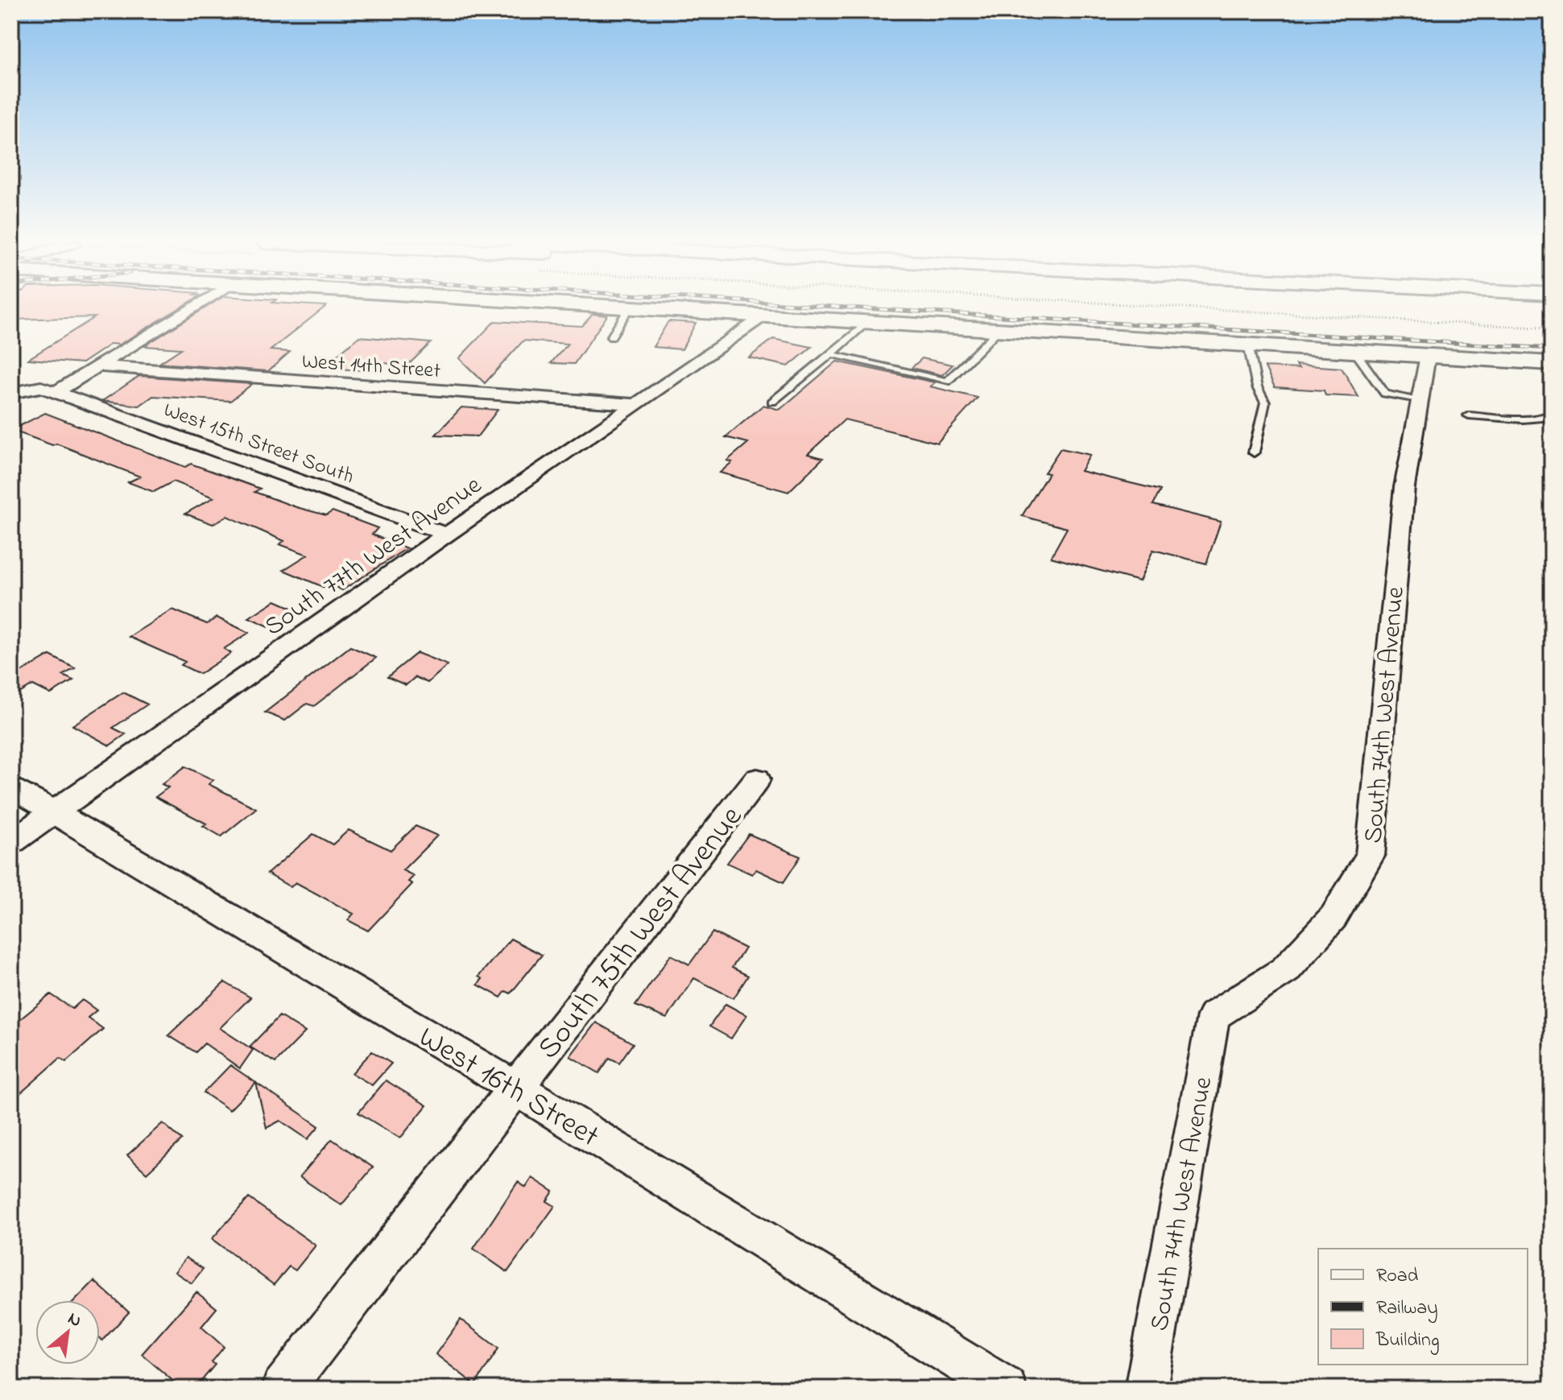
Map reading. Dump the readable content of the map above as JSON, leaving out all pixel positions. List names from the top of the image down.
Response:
{
  "streets": {
    "street": [
      "West 14th Street",
      "West 15th Street South",
      "South 77th West Avenue",
      "South 74th West Avenue",
      "South 75th West Avenue",
      "West 16th Street"
    ]
  },
  "crossings": [
    ["West 14th Street", "South 77th West Avenue"],
    ["West 15th Street South", "South 77th West Avenue"],
    ["South 77th West Avenue", "West 16th Street"],
    ["South 75th West Avenue", "West 16th Street"]
  ],
  "legend": ["Road", "Railway", "Building"],
  "north": "top right"
}
